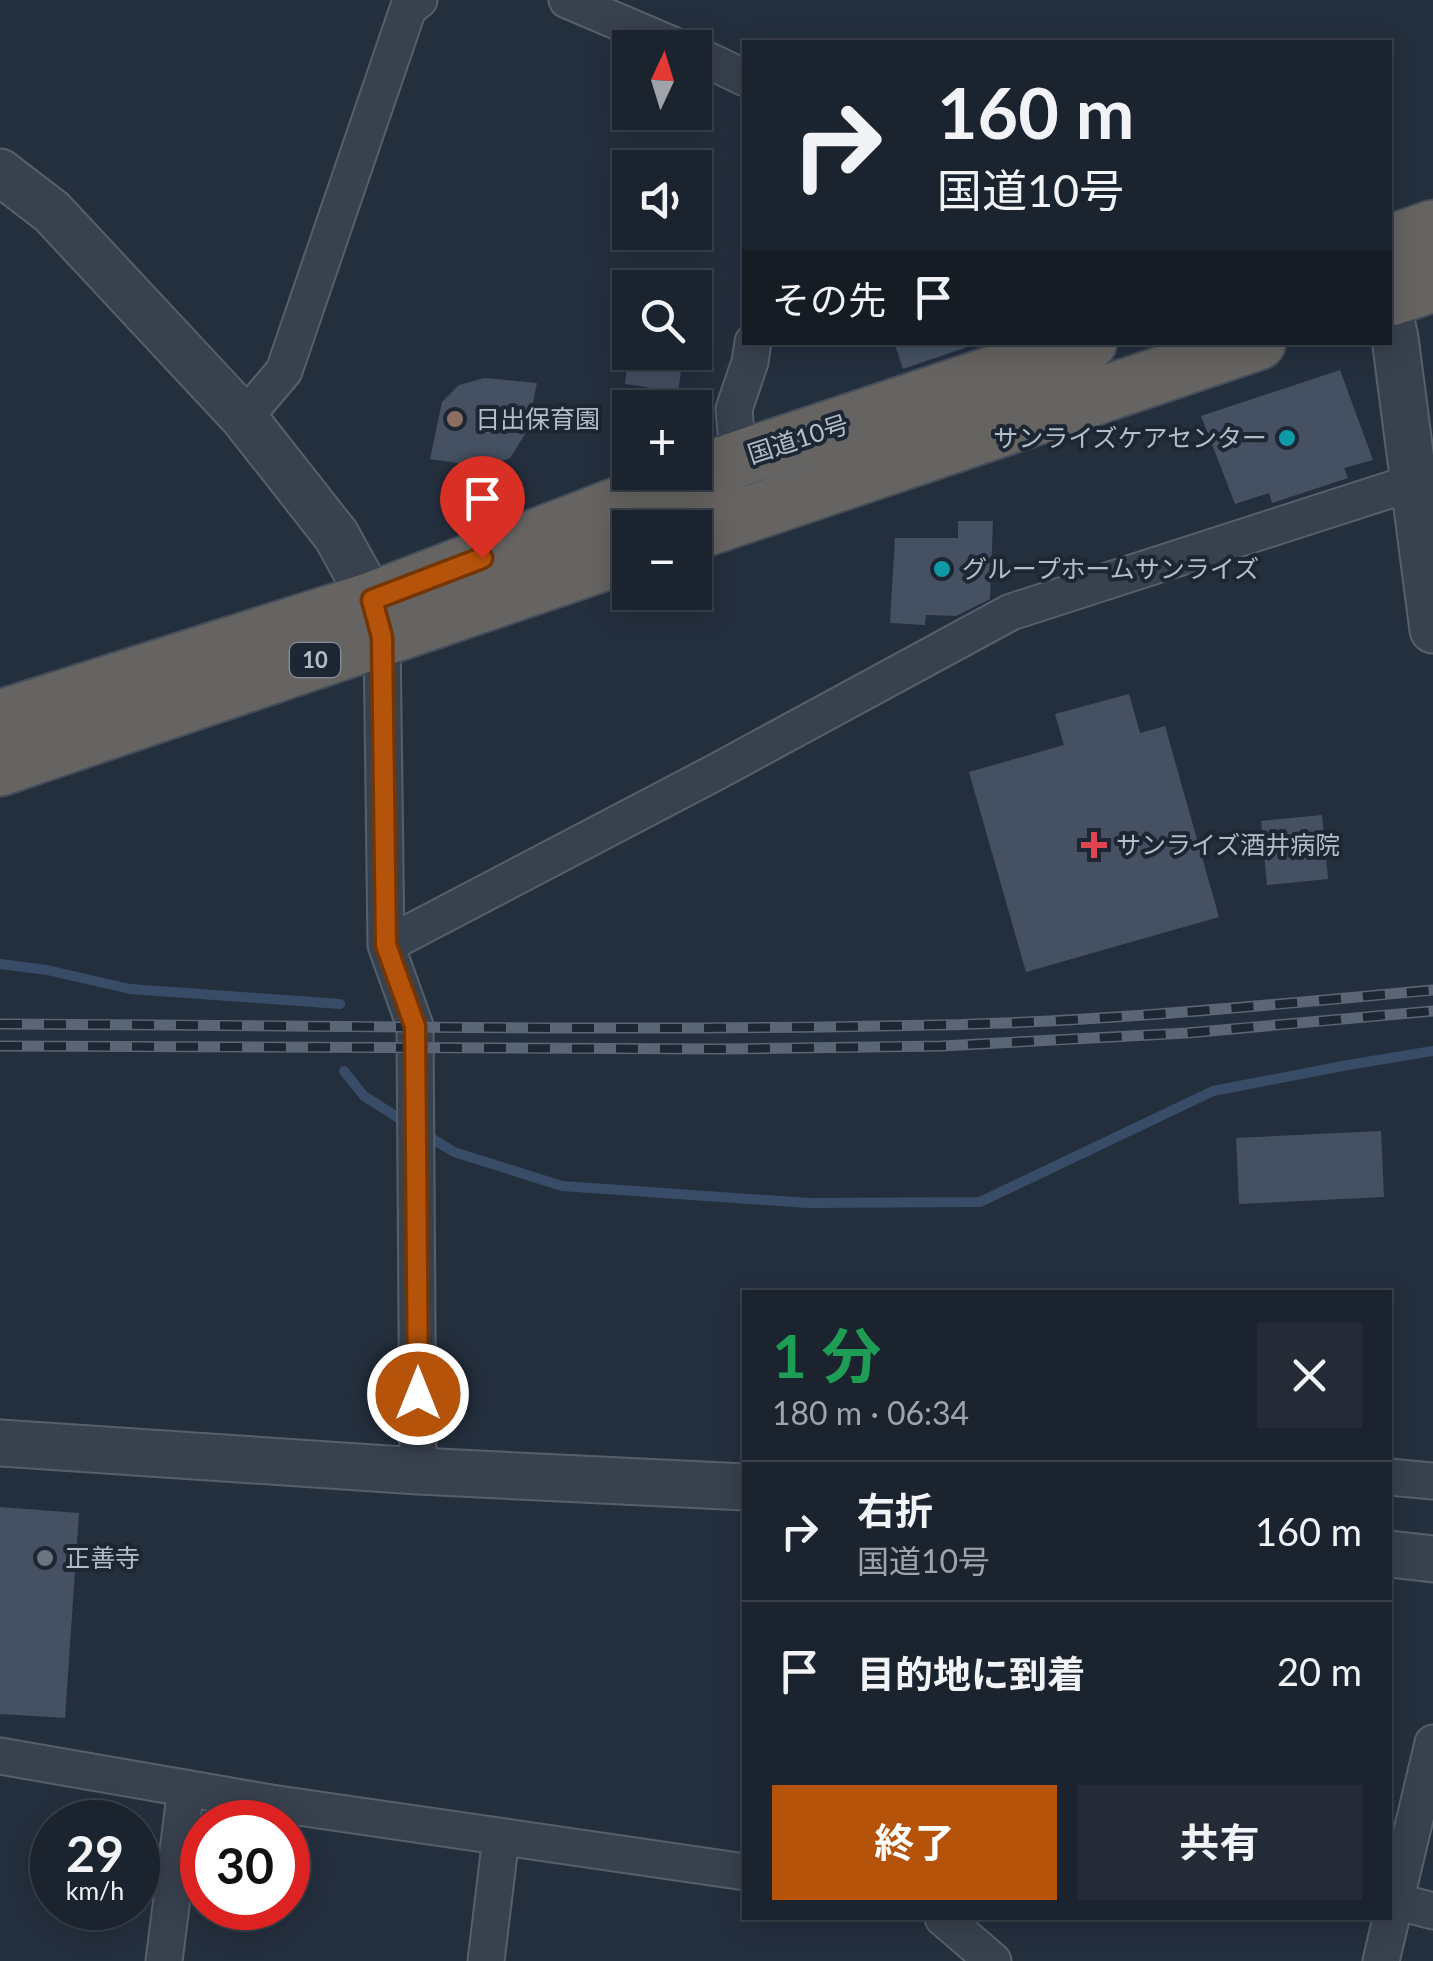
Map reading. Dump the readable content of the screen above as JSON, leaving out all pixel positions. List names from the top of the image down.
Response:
{
  "streets": {
    "highway": ["国道10号", "10"]
  },
  "places": {
    "other": [
      "日出保育園",
      "サンライズケアセンター",
      "グループホームサンライズ",
      "正善寺"
    ],
    "health": ["サンライズ酒井病院"]
  },
  "north": "top",
  "page": {
    "map_buttons": ["+", "−"],
    "turn": ["160 m", "国道10号"],
    "then": "その先",
    "heading": ["1 分", "180 m · 06:34"],
    "list": [
      {
        "name": "右折",
        "note": "国道10号",
        "value": "160 m"
      },
      {
        "name": "目的地に到着",
        "value": "20 m"
      }
    ],
    "buttons": ["終了", "共有"],
    "speed": "29 km/h",
    "limit": "30"
  }
}
